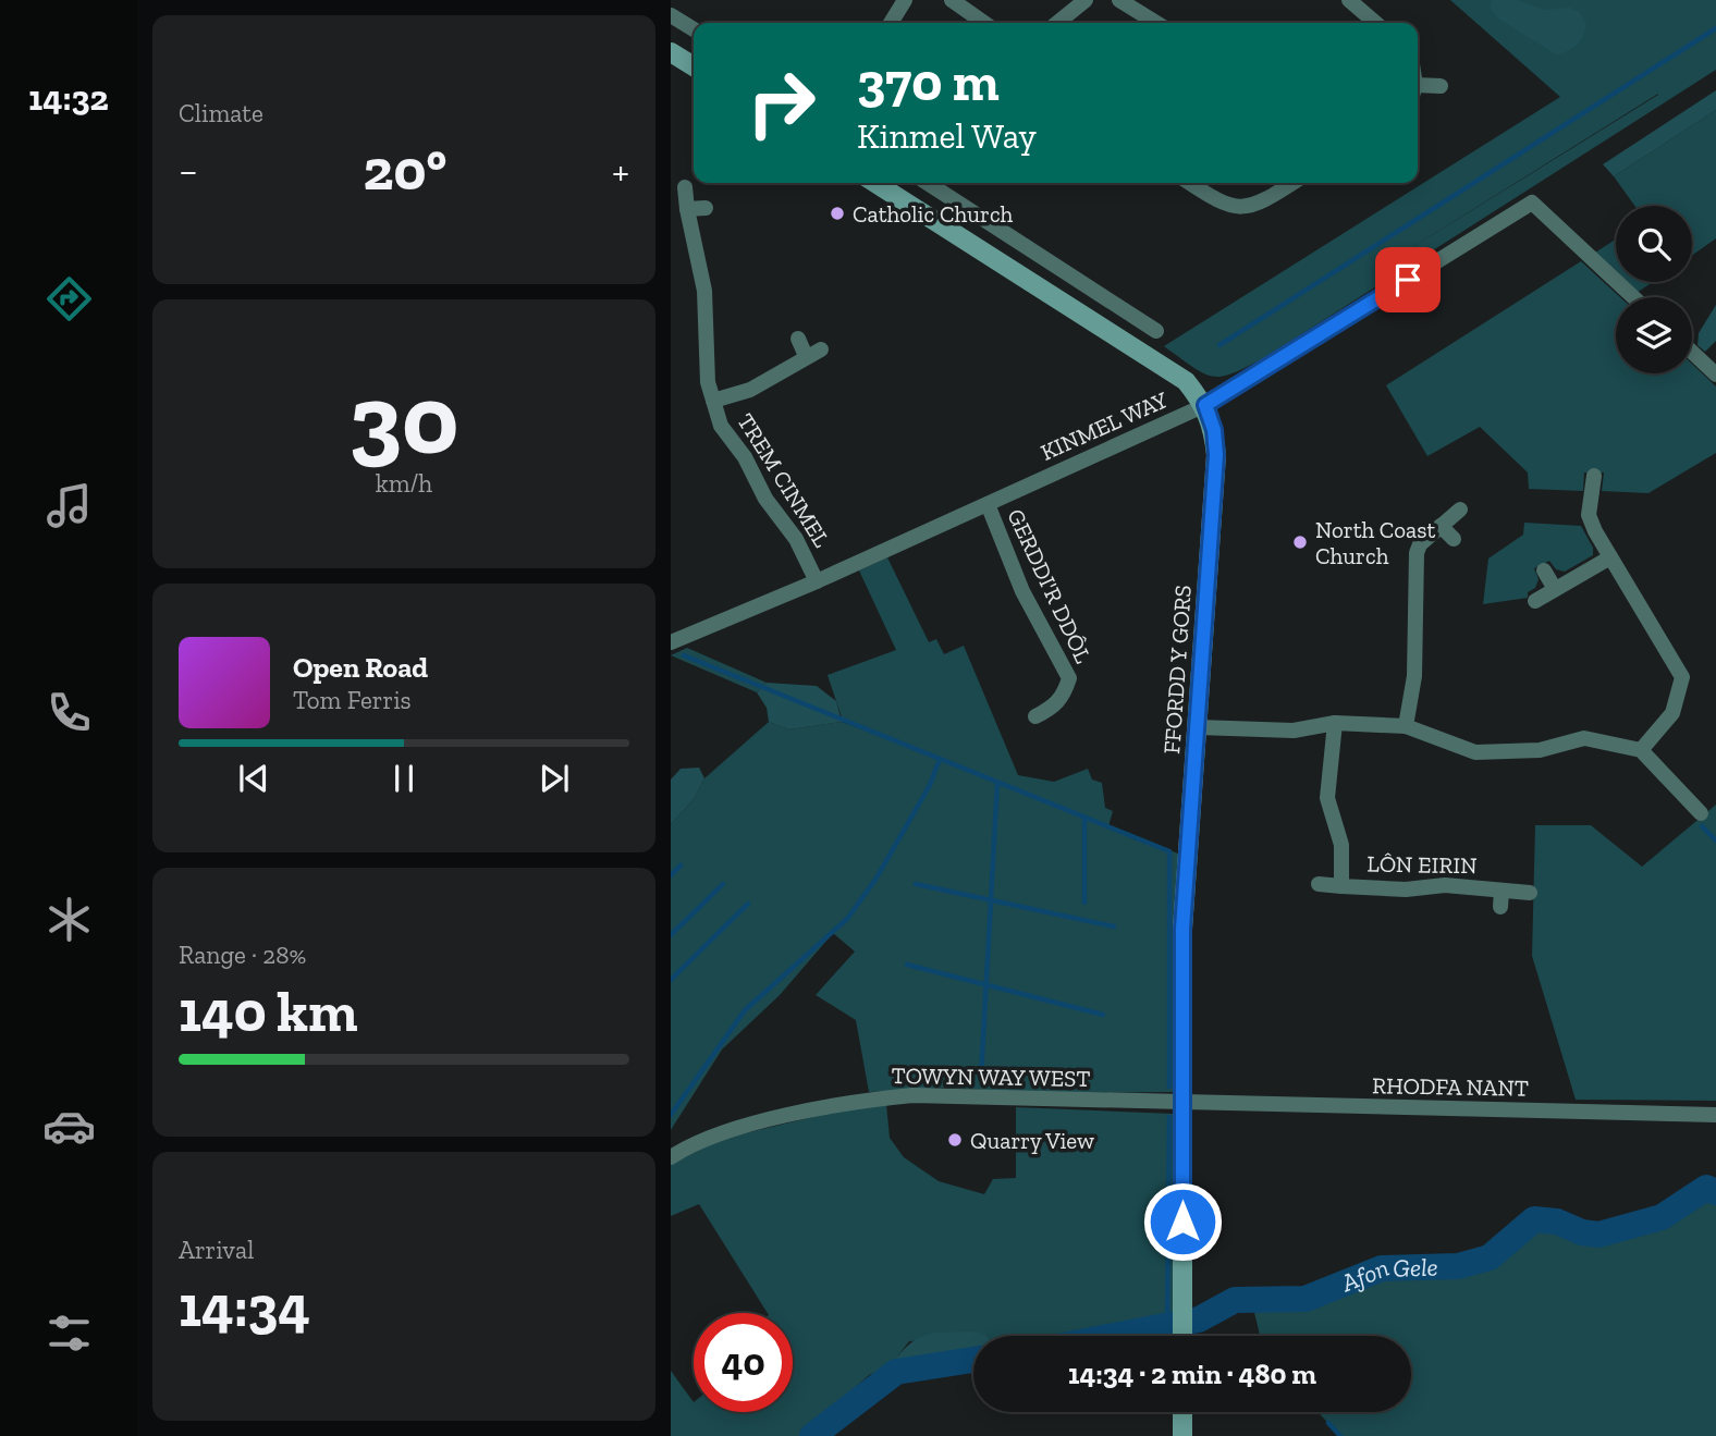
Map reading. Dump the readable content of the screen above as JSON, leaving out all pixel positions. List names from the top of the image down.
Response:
{
  "streets": {
    "street": [
      "KINMEL WAY",
      "TREM CINMEL",
      "GERDDI'R DDÔL",
      "FFORDD Y GORS",
      "LÔN EIRIN",
      "TOWYN WAY WEST",
      "RHODFA NANT"
    ]
  },
  "crossings": [
    ["KINMEL WAY", "TREM CINMEL"],
    ["KINMEL WAY", "GERDDI'R DDÔL"],
    ["KINMEL WAY", "FFORDD Y GORS"],
    ["FFORDD Y GORS", "TOWYN WAY WEST"],
    ["FFORDD Y GORS", "RHODFA NANT"],
    ["TOWYN WAY WEST", "RHODFA NANT"]
  ],
  "water": ["Afon Gele"],
  "places": ["Catholic Church", "North Coast Church", "Quarry View"],
  "page": {
    "tabs": "14:32",
    "tile": [
      "Climate",
      ["30", "km/h"],
      ["Range · 28%", "140 km"],
      ["Arrival", "14:34"]
    ],
    "turn": ["370 m", "Kinmel Way"],
    "heat": ["−", "20°", "+"],
    "song": ["Open Road", "Tom Ferris"],
    "limit": "40",
    "trip": "14:34 · 2 min · 480 m"
  }
}
